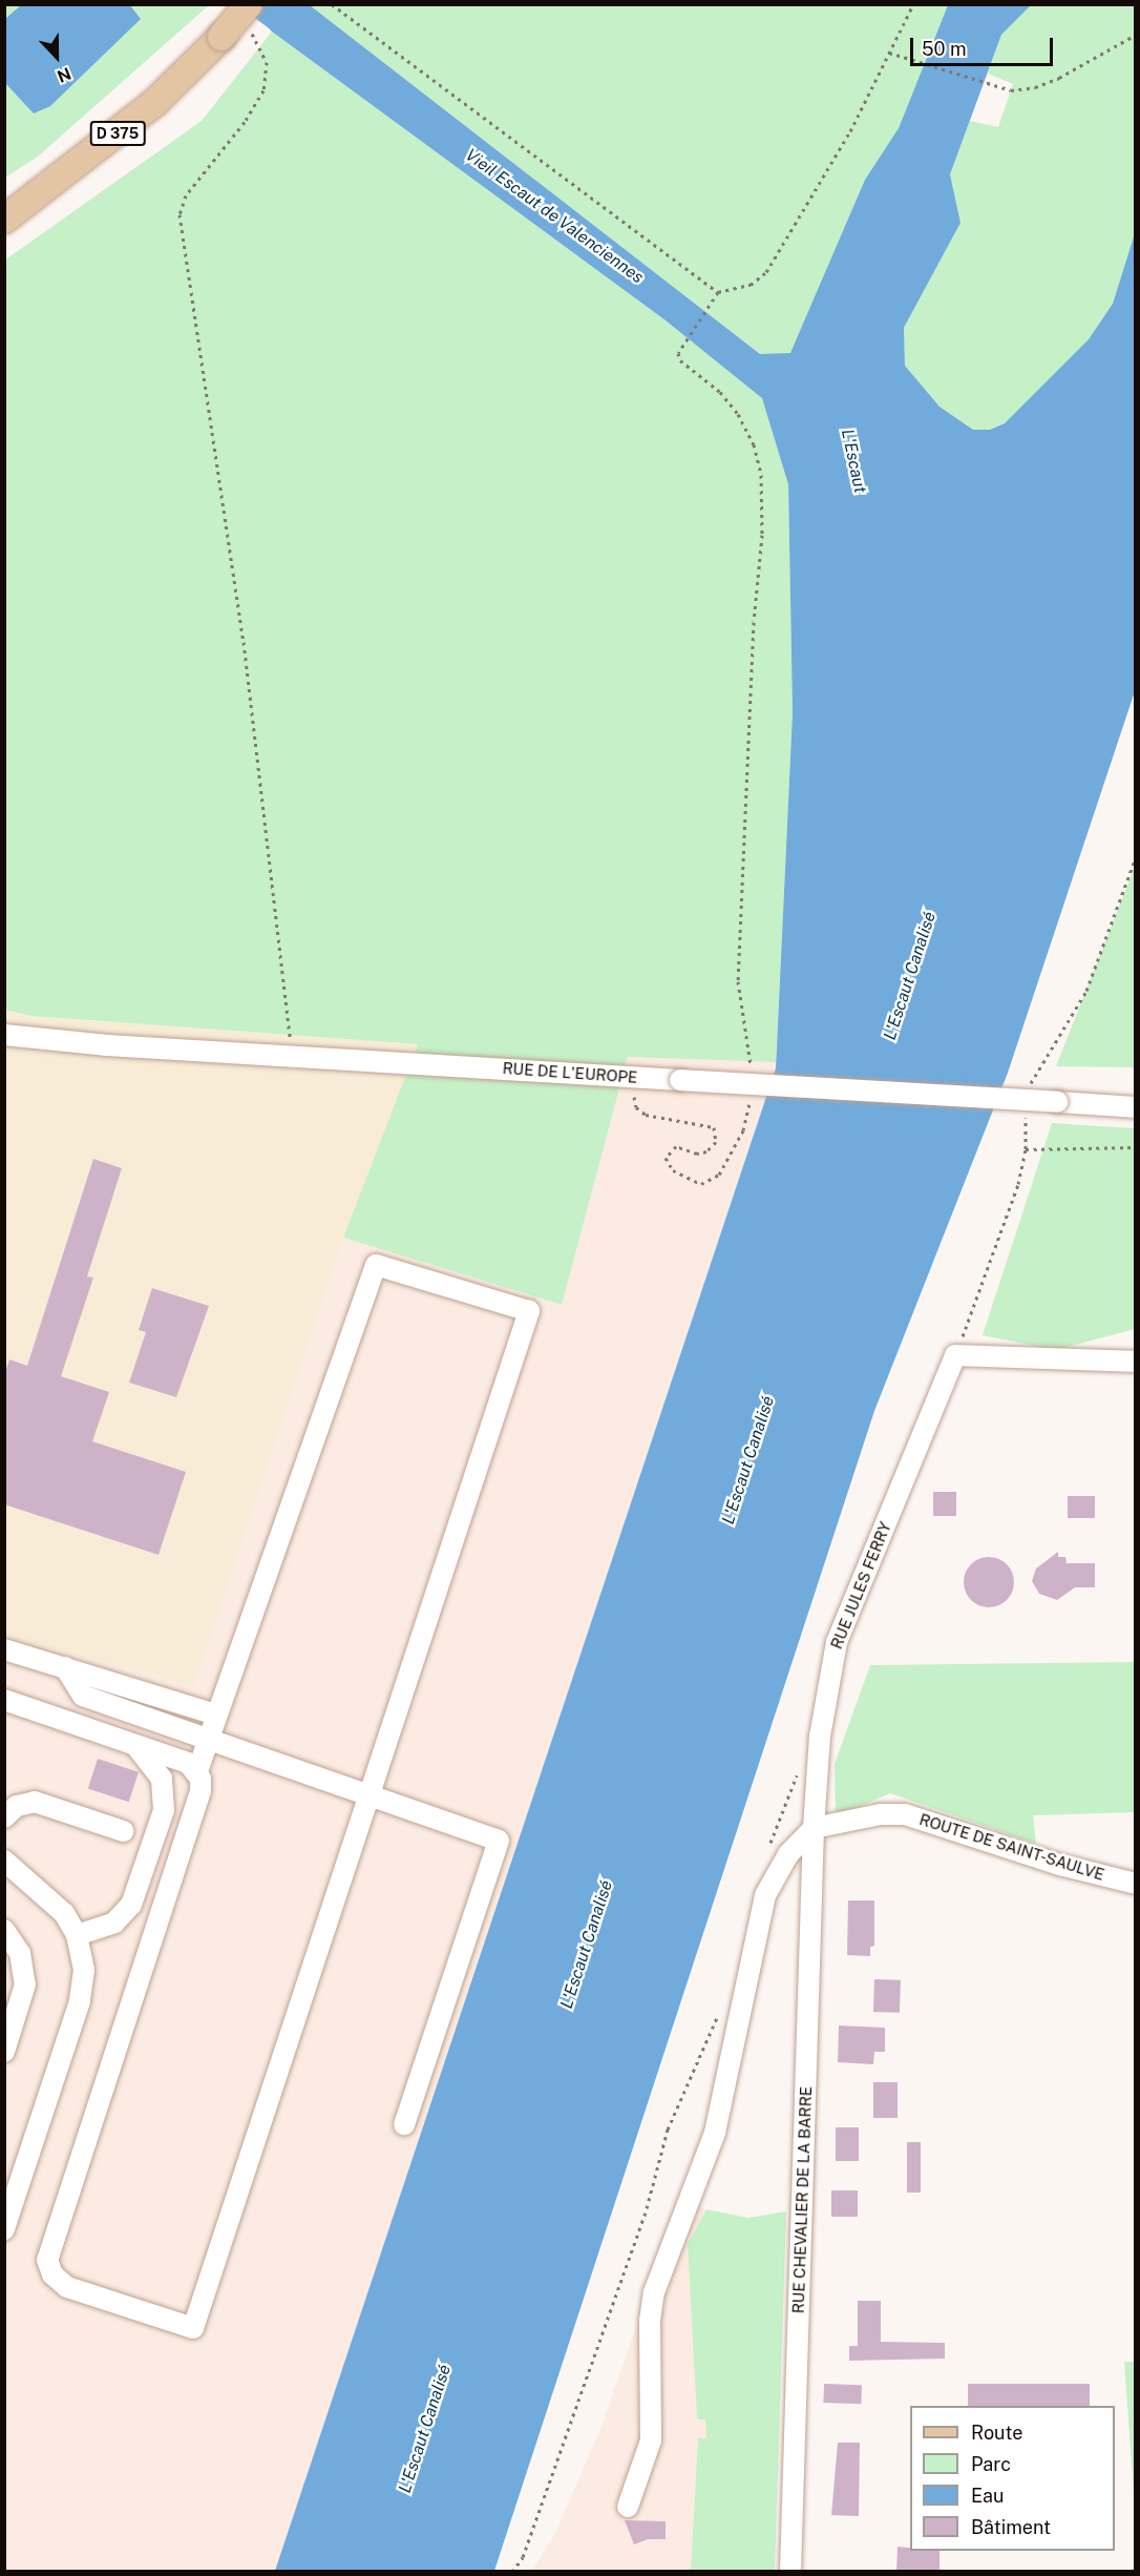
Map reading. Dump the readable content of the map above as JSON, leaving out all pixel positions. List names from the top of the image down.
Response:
{
  "streets": {
    "main road": ["D 375"],
    "street": [
      "RUE DE L'EUROPE",
      "RUE JULES FERRY",
      "ROUTE DE SAINT-SAULVE",
      "RUE CHEVALIER DE LA BARRE"
    ]
  },
  "crossings": [
    ["RUE JULES FERRY", "ROUTE DE SAINT-SAULVE"],
    ["RUE JULES FERRY", "RUE CHEVALIER DE LA BARRE"],
    ["ROUTE DE SAINT-SAULVE", "RUE CHEVALIER DE LA BARRE"]
  ],
  "water": ["Vieil Escaut de Valenciennes", "L'Escaut", "L'Escaut Canalisé"],
  "legend": [
    "Route",
    "Parc",
    "Eau",
    "Bâtiment"
  ],
  "scale_bar": "50 m",
  "north": "bottom"
}
